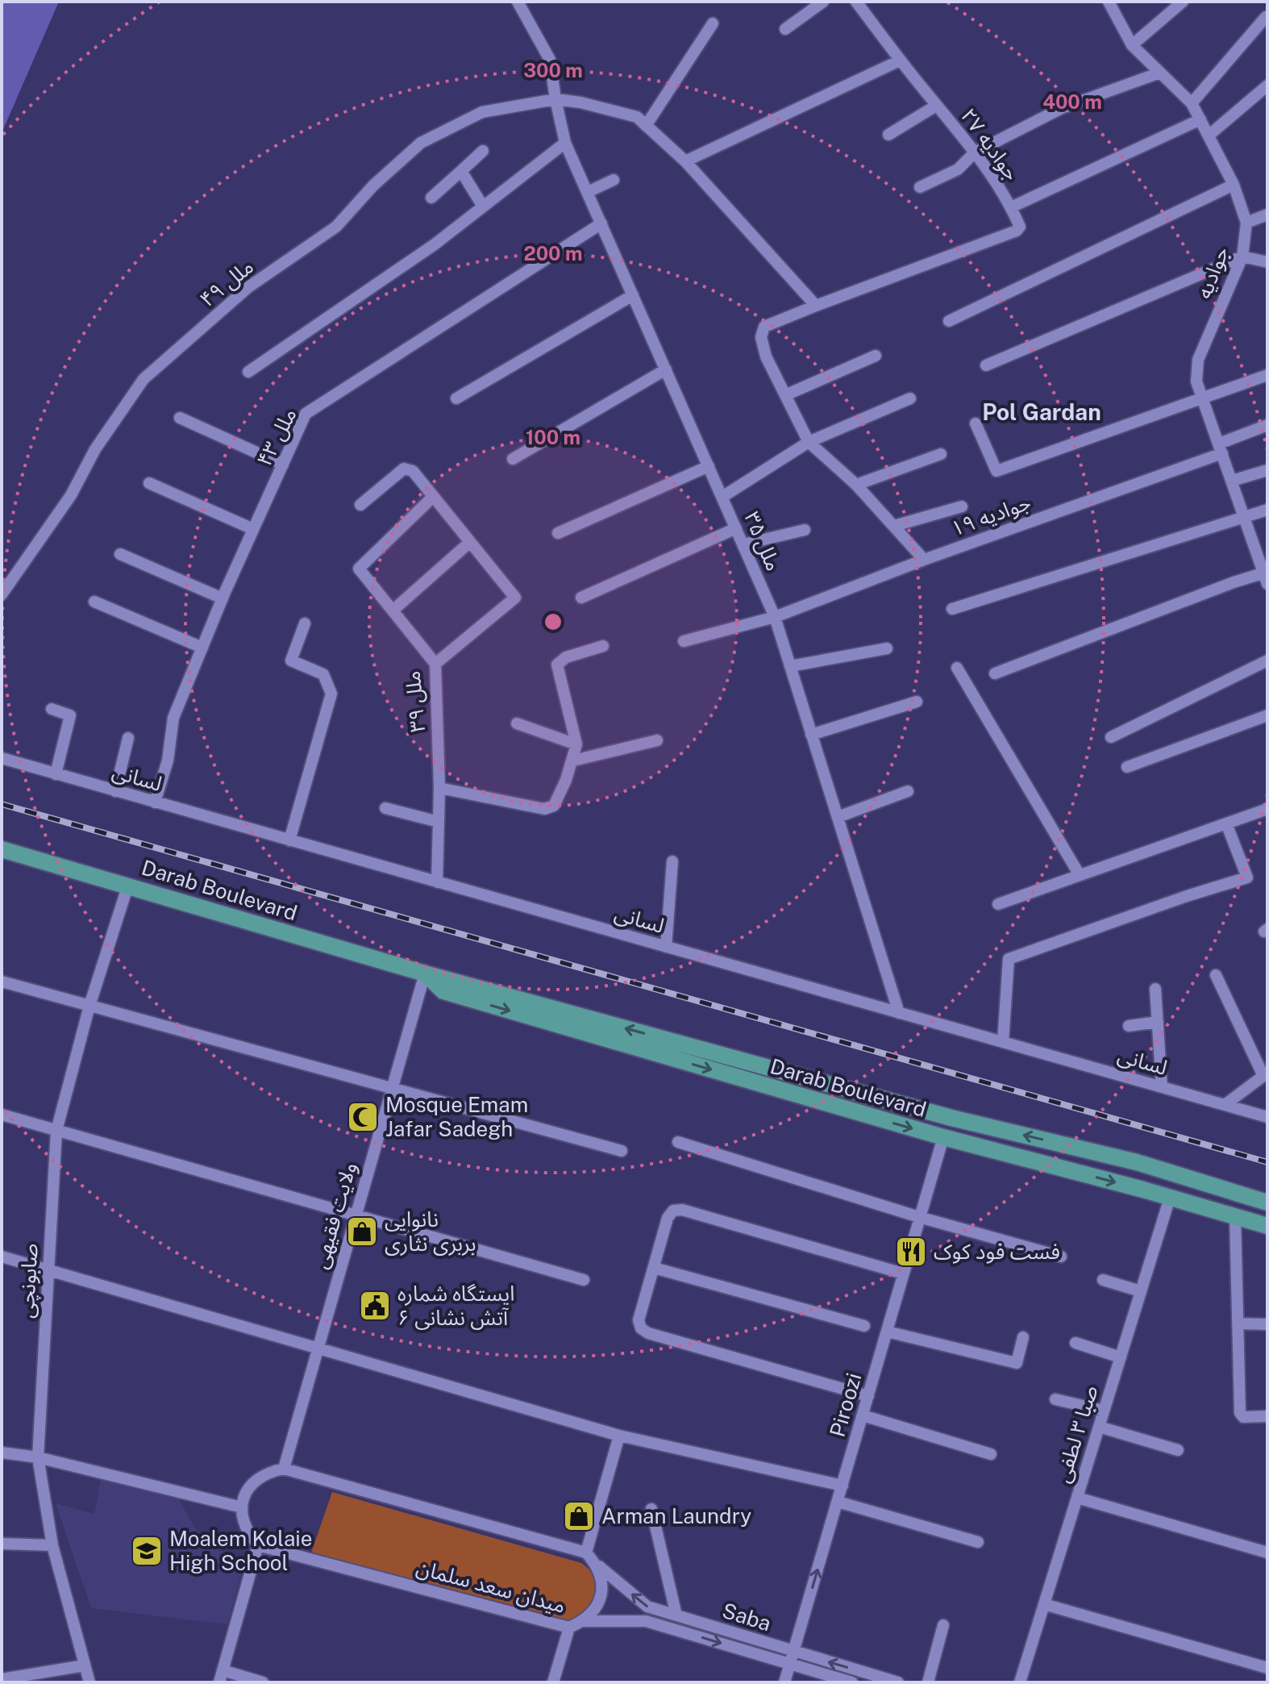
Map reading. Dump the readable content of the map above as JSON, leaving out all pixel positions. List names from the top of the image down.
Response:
{
  "streets": {
    "main road": ["Darab Boulevard"],
    "street": [
      "جوادیه ۲۷",
      "جوادیه",
      "ملل ۴۹",
      "ملل ۴۳",
      "جوادیه ۱۹",
      "ملل ۳۵",
      "ملل ۳۹",
      "لسانی",
      "ولایت فقیهی",
      "صابونچی",
      "Piroozi",
      "صبا ۳ لطفی",
      "میدان سعد سلمان",
      "Saba"
    ]
  },
  "crossings": [
    ["جوادیه ۲۷", "جوادیه"],
    ["جوادیه", "جوادیه ۱۹"],
    ["ملل ۴۹", "ملل ۳۵"],
    ["ملل ۴۳", "ملل ۳۵"],
    ["ملل ۴۳", "لسانی"],
    ["جوادیه ۱۹", "ملل ۳۵"],
    ["ملل ۳۵", "لسانی"],
    ["ملل ۳۹", "لسانی"],
    ["Darab Boulevard", "ولایت فقیهی"],
    ["Darab Boulevard", "صابونچی"],
    ["Darab Boulevard", "Piroozi"],
    ["Darab Boulevard", "صبا ۳ لطفی"],
    ["Piroozi", "Saba"],
    ["میدان سعد سلمان", "Saba"]
  ],
  "districts": ["Pol Gardan"],
  "places": {
    "mosque": ["Mosque Emam Jafar Sadegh"],
    "shop": ["نانوایی بربری نثاری", "Arman Laundry"],
    "restaurant": ["فست فود کوک"],
    "public building": ["ایستگاه شماره ۶ آتش نشانی"],
    "school or university": ["Moalem Kolaie High School"]
  },
  "rings": [
    "300 m",
    "400 m",
    "200 m",
    "100 m"
  ]
}
